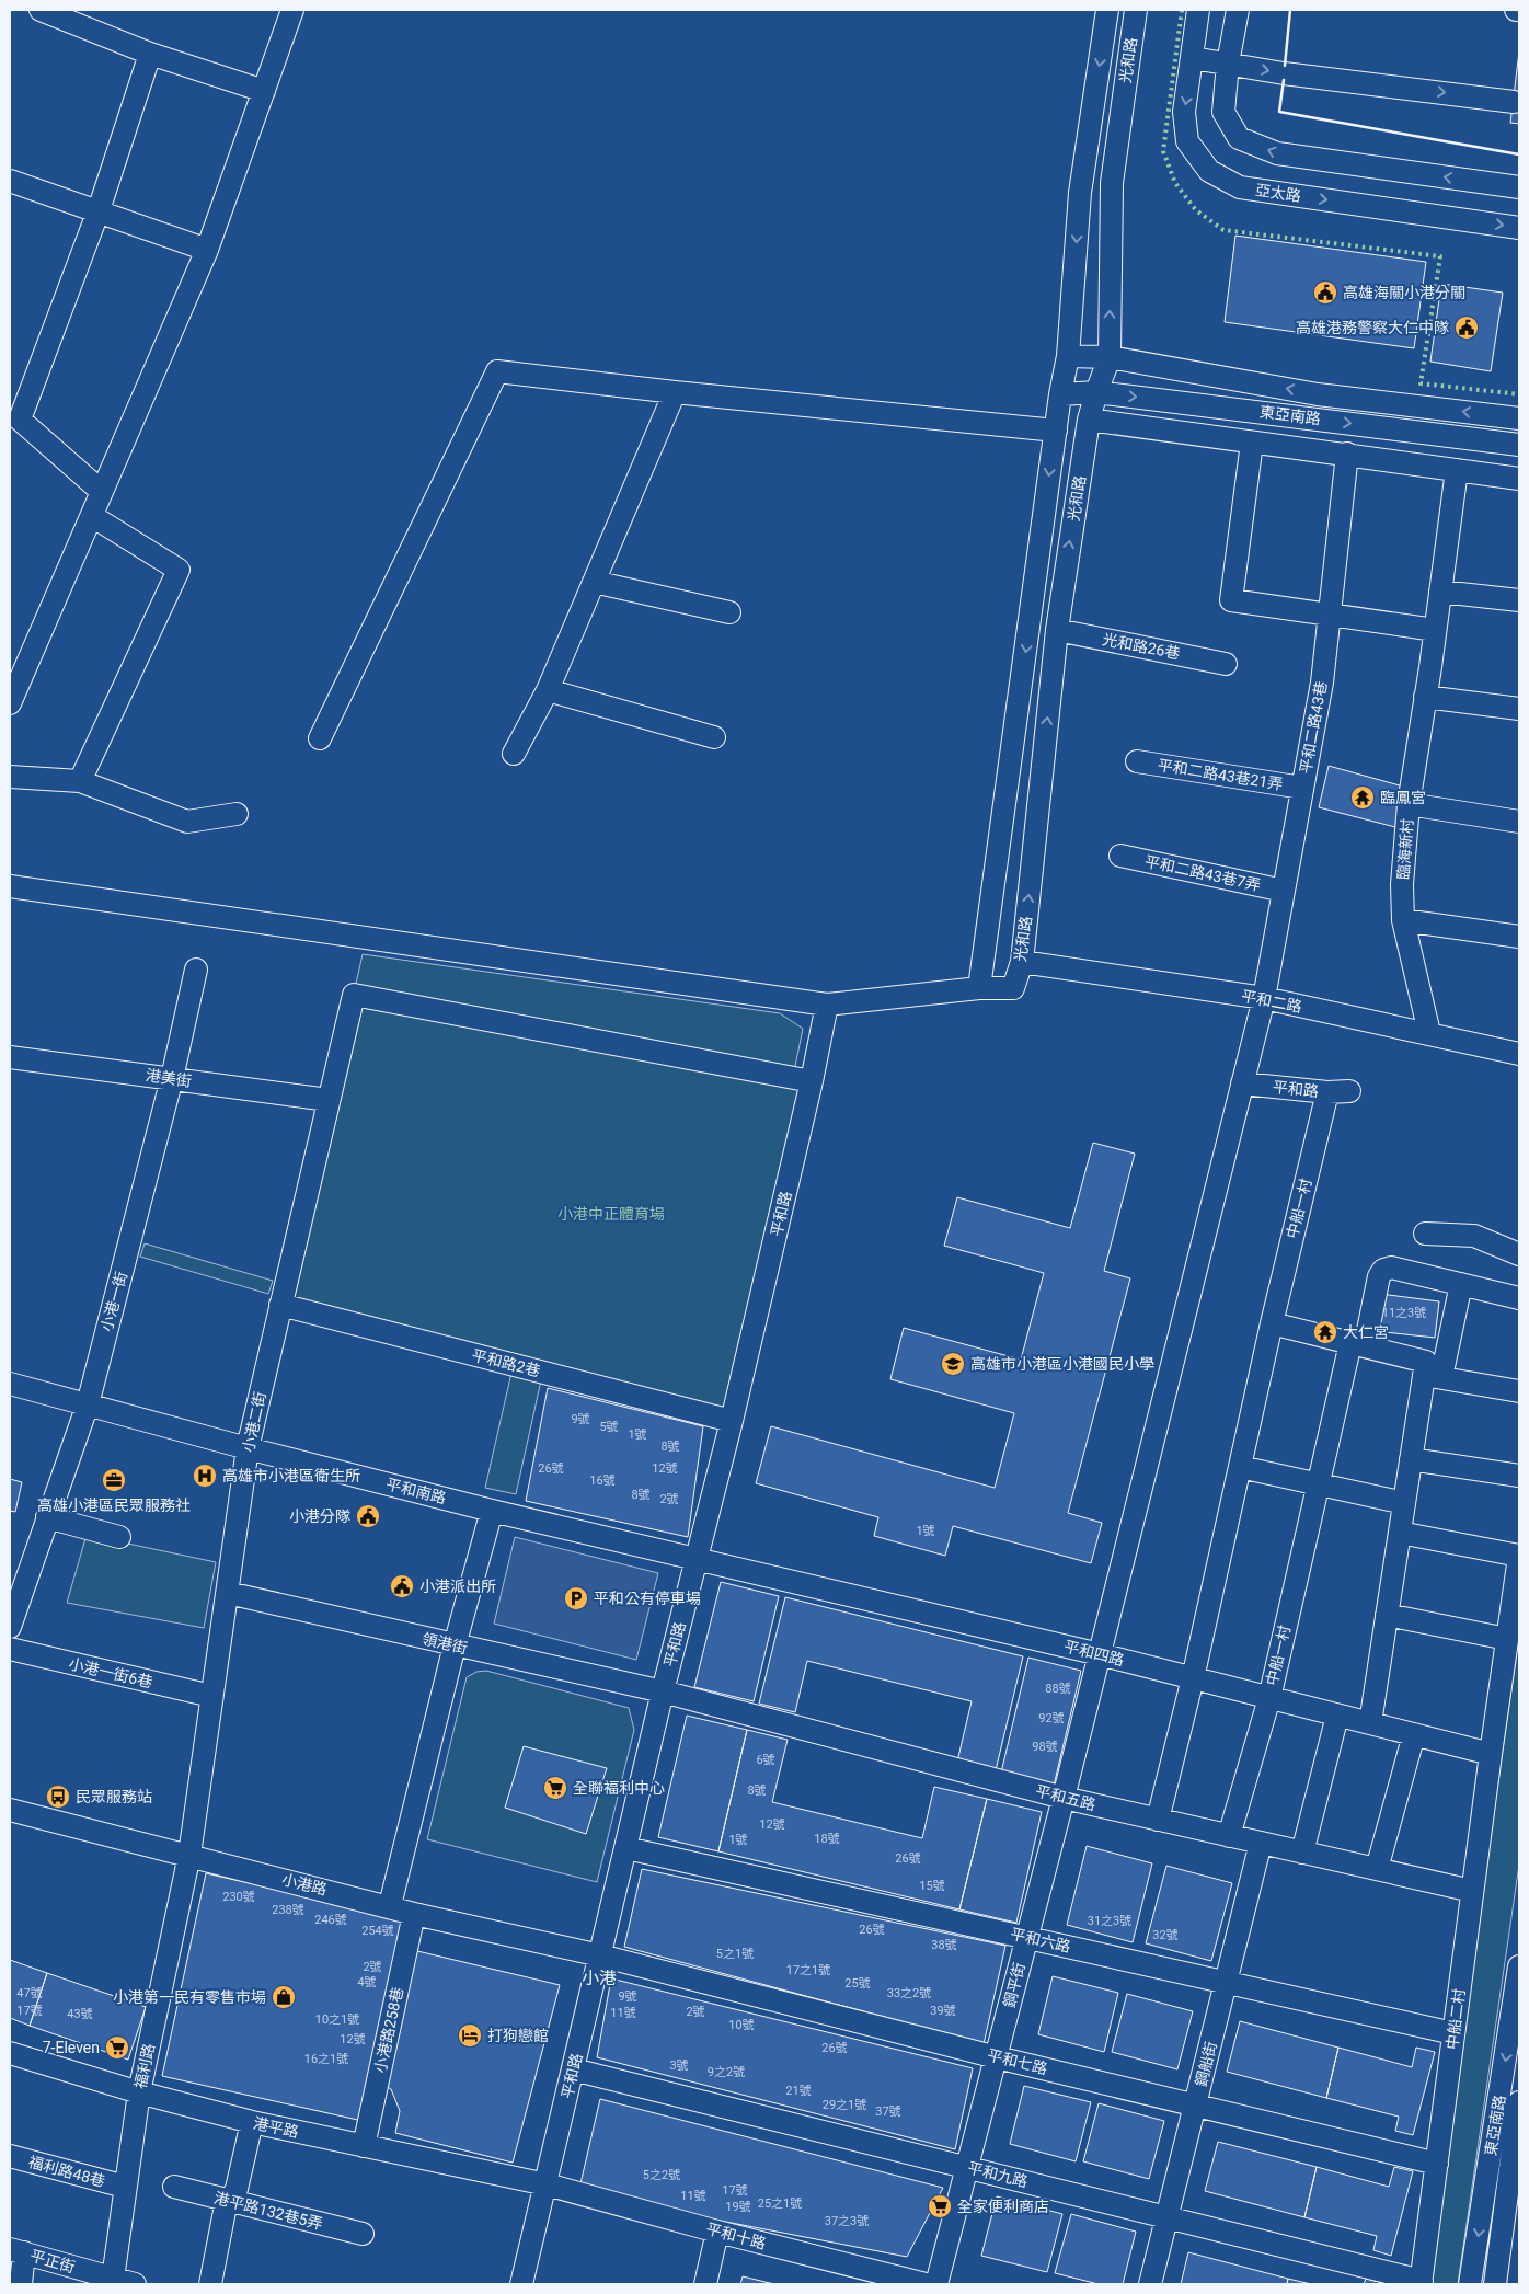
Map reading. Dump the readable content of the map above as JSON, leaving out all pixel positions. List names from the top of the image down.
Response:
{
  "streets": {
    "street": [
      "光和路",
      "亞太路",
      "東亞南路",
      "光和路26巷",
      "平和二路43巷",
      "平和二路43巷21弄",
      "臨海新村",
      "平和二路43巷7弄",
      "平和二路",
      "港美街",
      "平和路",
      "中船一村",
      "小港一街",
      "平和路2巷",
      "小港二街",
      "平和南路",
      "領港街",
      "平和四路",
      "小港一街6巷",
      "平和五路",
      "小港路",
      "平和六路",
      "鋼平街",
      "中船二村",
      "小港路258巷",
      "平和七路",
      "鋼船街",
      "福利路",
      "港平路",
      "福利路48巷",
      "平和九路",
      "港平路132巷5弄",
      "平和十路",
      "平正街"
    ]
  },
  "crossings": [
    ["光和路", "東亞南路"],
    ["光和路", "光和路26巷"],
    ["光和路", "平和二路"],
    ["平和二路43巷", "平和二路43巷21弄"],
    ["平和二路43巷", "平和二路43巷7弄"],
    ["平和二路43巷", "平和二路"],
    ["平和二路43巷", "平和路"],
    ["平和二路43巷", "鋼平街"],
    ["臨海新村", "平和二路"],
    ["港美街", "小港一街"],
    ["港美街", "小港二街"],
    ["平和路", "中船一村"],
    ["平和路", "平和路2巷"],
    ["平和路", "小港二街"],
    ["平和路", "平和南路"],
    ["平和路", "領港街"],
    ["平和路", "平和四路"],
    ["平和路", "平和五路"],
    ["平和路", "小港路"],
    ["平和路", "平和六路"],
    ["平和路", "鋼平街"],
    ["平和路", "平和七路"],
    ["平和路", "港平路"],
    ["平和路", "平和九路"],
    ["平和路", "平和十路"],
    ["中船一村", "平和四路"],
    ["小港一街", "平和南路"],
    ["平和路2巷", "小港二街"],
    ["小港二街", "平和南路"],
    ["小港二街", "領港街"],
    ["小港二街", "小港一街6巷"],
    ["小港二街", "小港路"],
    ["小港二街", "福利路"],
    ["平和南路", "平和四路"],
    ["領港街", "平和五路"],
    ["平和四路", "鋼平街"],
    ["平和四路", "中船二村"],
    ["平和五路", "鋼平街"],
    ["平和五路", "中船二村"],
    ["平和五路", "鋼船街"],
    ["小港路", "小港路258巷"],
    ["小港路", "平和七路"],
    ["小港路", "福利路"],
    ["平和六路", "鋼平街"],
    ["平和六路", "中船二村"],
    ["平和六路", "鋼船街"],
    ["鋼平街", "平和七路"],
    ["鋼平街", "平和九路"],
    ["中船二村", "平和七路"],
    ["中船二村", "平和九路"],
    ["小港路258巷", "港平路"],
    ["平和七路", "鋼船街"],
    ["鋼船街", "平和九路"],
    ["福利路", "港平路"],
    ["福利路", "福利路48巷"],
    ["福利路", "平正街"],
    ["港平路", "平和十路"]
  ],
  "districts": ["小港"],
  "parks": ["小港中正體育場"],
  "places": {
    "public building": [
      "高雄海關小港分關",
      "高雄港務警察大仁中隊",
      "小港分隊",
      "小港派出所"
    ],
    "temple": ["臨鳳宮", "大仁宮"],
    "school or university": ["高雄市小港區小港國民小學"],
    "hospital": ["高雄市小港區衛生所"],
    "office": ["高雄小港區民眾服務社"],
    "parking": ["平和公有停車場"],
    "supermarket": ["全聯褔利中心", "7-Eleven", "全家便利商店"],
    "bus stop": ["民眾服務站"],
    "shop": ["小港第一民有零售市場"],
    "hotel": ["打狗戀館"]
  },
  "house_numbers": [
    "11之3號",
    "9號",
    "5號",
    "1號",
    "8號",
    "26號",
    "12號",
    "16號",
    "8號",
    "2號",
    "1號",
    "88號",
    "92號",
    "98號",
    "6號",
    "8號",
    "12號",
    "18號",
    "1號",
    "26號",
    "15號",
    "230號",
    "238號",
    "246號",
    "31之3號",
    "26號",
    "254號",
    "32號",
    "38號",
    "5之1號",
    "2號",
    "17之1號",
    "4號",
    "25號",
    "47號",
    "33之2號",
    "9號",
    "17號",
    "39號",
    "2號",
    "11號",
    "43號",
    "10之1號",
    "10號",
    "12號",
    "26號",
    "16之1號",
    "3號",
    "9之2號",
    "21號",
    "29之1號",
    "37號",
    "5之2號",
    "17號",
    "11號",
    "25之1號",
    "19號",
    "37之3號"
  ]
}
